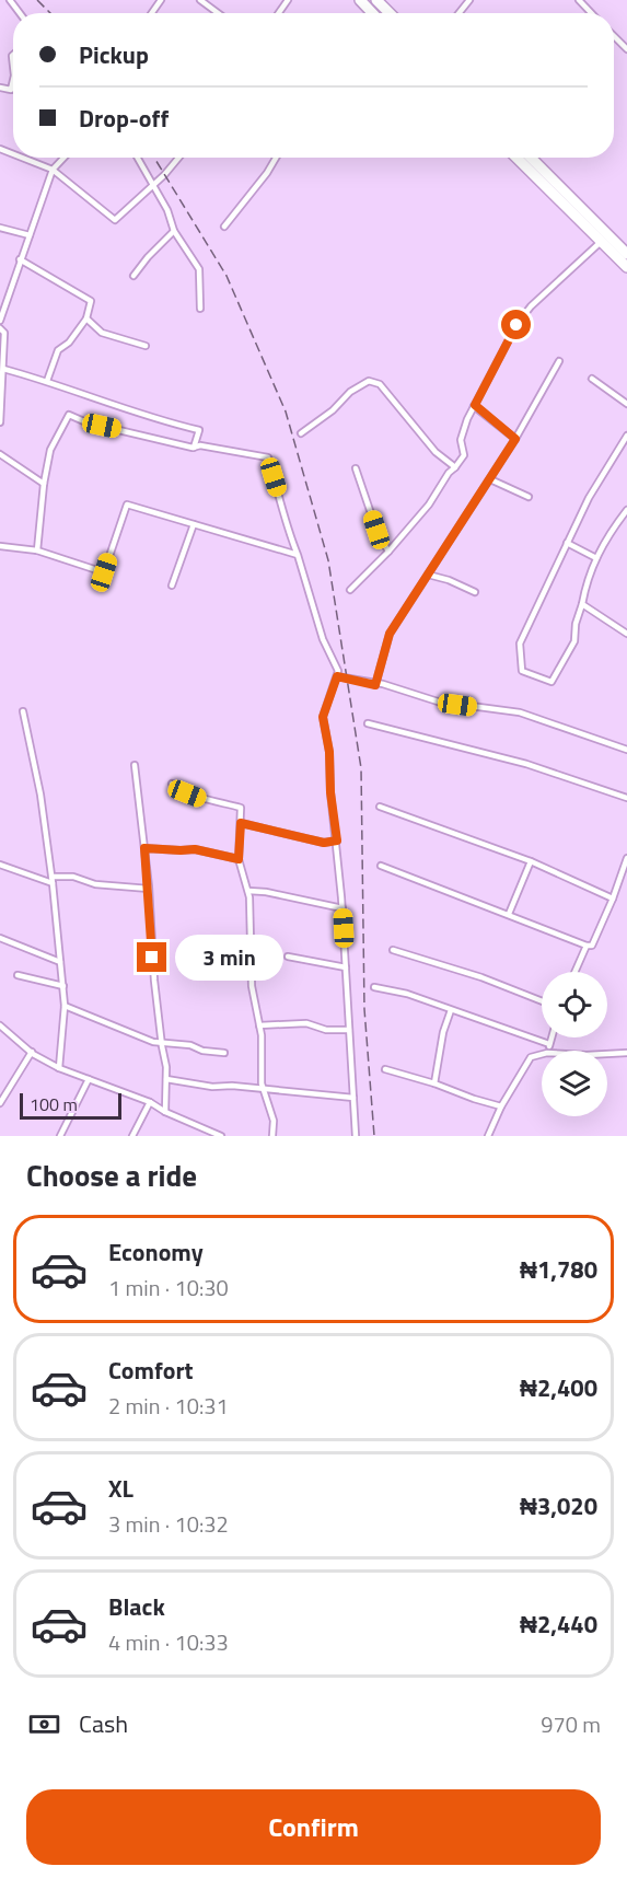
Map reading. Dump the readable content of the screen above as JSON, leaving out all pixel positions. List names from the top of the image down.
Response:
{
  "scale_bar": "100 m",
  "page": {
    "banner": ["Pickup", "Drop-off"],
    "bubble": "3 min",
    "scale": "100 m",
    "heading": "Choose a ride",
    "list": [
      {
        "name": "Economy",
        "note": "1 min · 10:30",
        "value": "₦1,780"
      },
      {
        "name": "Comfort",
        "note": "2 min · 10:31",
        "value": "₦2,400"
      },
      {
        "name": "XL",
        "note": "3 min · 10:32",
        "value": "₦3,020"
      },
      {
        "name": "Black",
        "note": "4 min · 10:33",
        "value": "₦2,440"
      }
    ],
    "pay": ["Cash", "970 m"],
    "buttons": "Confirm"
  }
}
